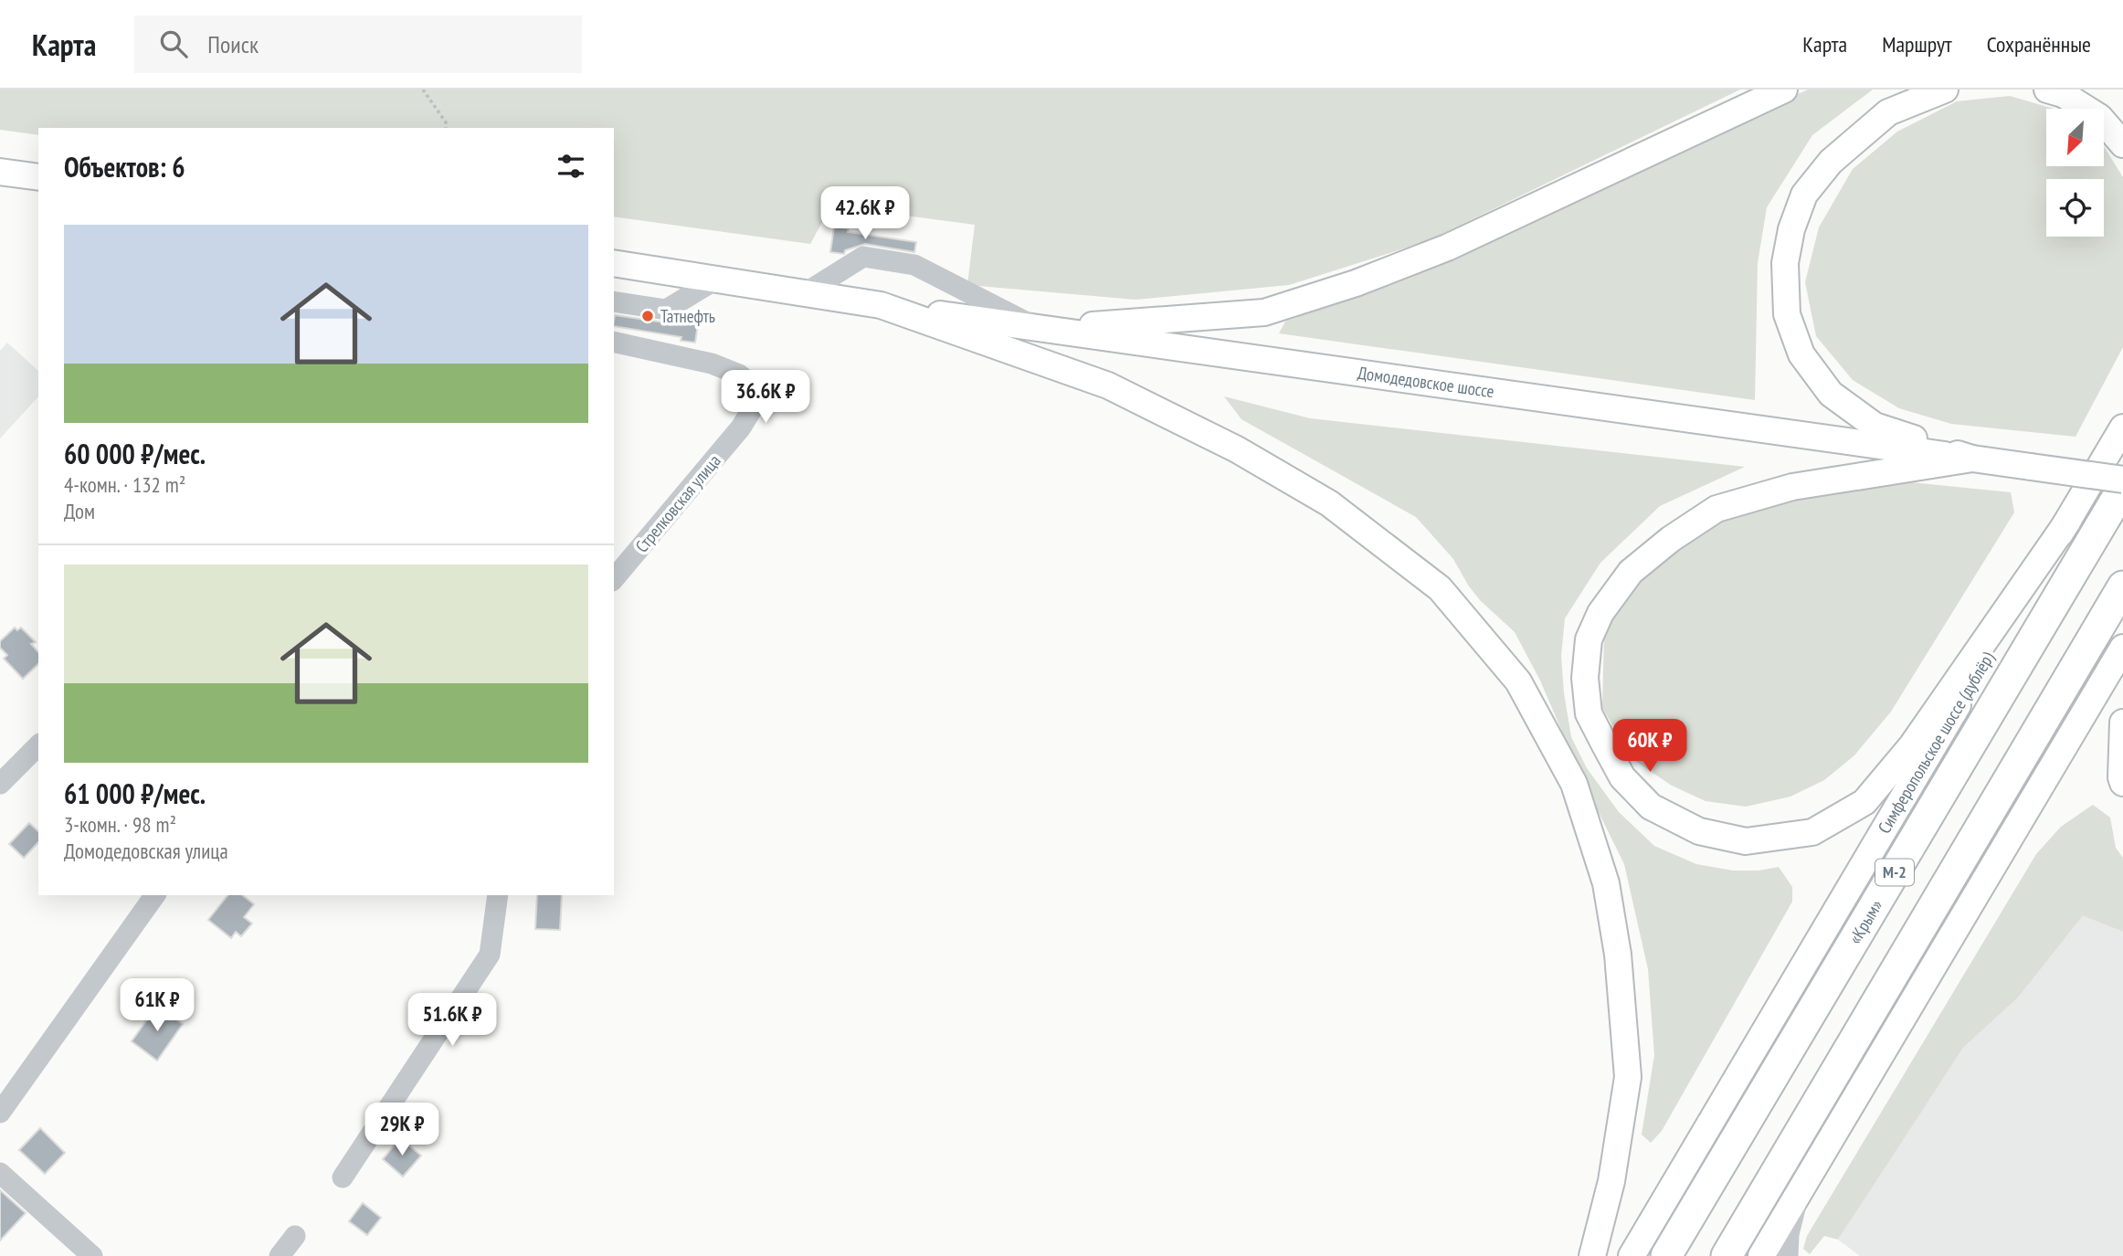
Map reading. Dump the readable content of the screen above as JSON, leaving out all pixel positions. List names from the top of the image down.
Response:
{
  "streets": {
    "highway": ["М-2", "«Крым»"],
    "main road": ["Домодедовское шоссе", "Симферопольское шоссе (дублёр)"],
    "street": ["Стрелковская улица"]
  },
  "places": ["Татнефть"],
  "north": "bottom left",
  "page": {
    "header": "Карта",
    "search": "Поиск",
    "nav": ["Карта", "Маршрут", "Сохранённые"],
    "heading": "Объектов: 6",
    "price": [
      "42.6K ₽",
      "36.6K ₽",
      "60K ₽",
      "61K ₽",
      "51.6K ₽",
      "29K ₽"
    ],
    "list": [
      {
        "name": "60 000 ₽/мес.",
        "note": "4-комн. · 132 m² · Дом"
      },
      {
        "name": "61 000 ₽/мес.",
        "note": "3-комн. · 98 m² · Домодедовская улица"
      }
    ]
  }
}
